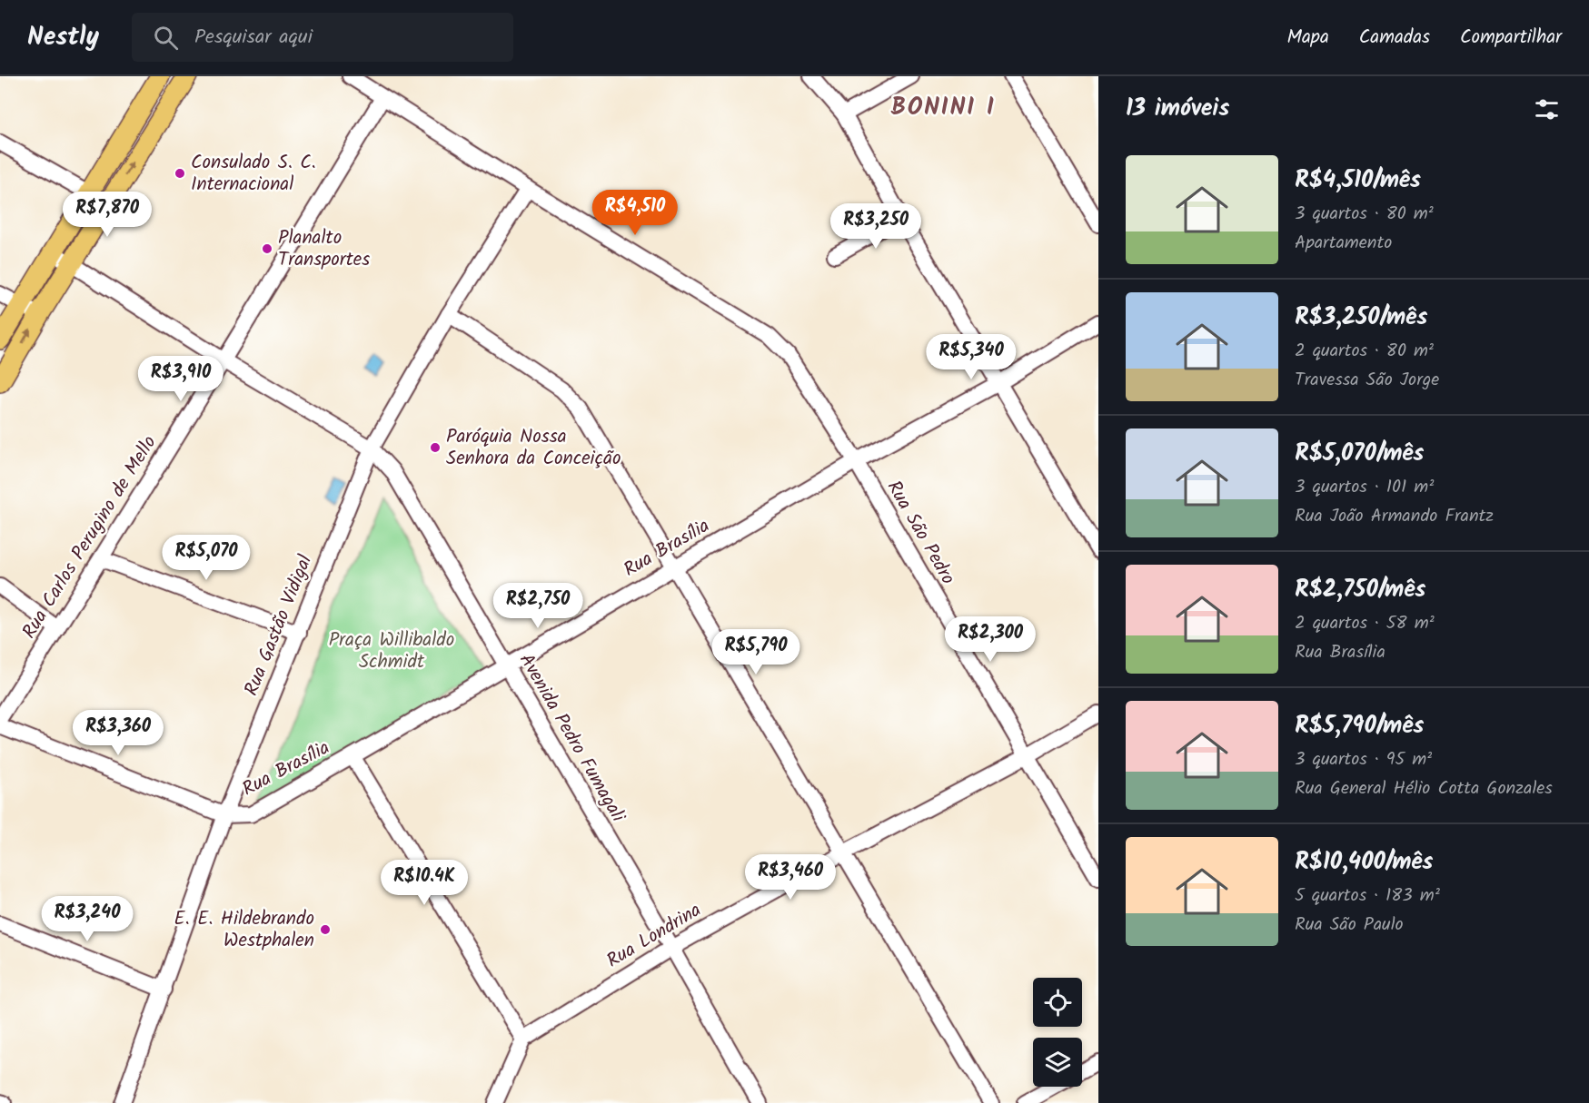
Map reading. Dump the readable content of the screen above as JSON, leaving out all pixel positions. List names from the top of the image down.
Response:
{
  "streets": {
    "street": [
      "Rua São Pedro",
      "Rua Carlos Perugino de Mello",
      "Rua Brasília",
      "Rua Gastão Vidigal",
      "Avenida Pedro Fumagali",
      "Rua Londrina"
    ]
  },
  "crossings": [
    ["Rua São Pedro", "Rua Carlos Perugino de Mello"],
    ["Rua São Pedro", "Rua Brasília"],
    ["Rua São Pedro", "Rua Gastão Vidigal"],
    ["Rua São Pedro", "Rua Londrina"],
    ["Rua Carlos Perugino de Mello", "Avenida Pedro Fumagali"],
    ["Rua Brasília", "Rua Gastão Vidigal"],
    ["Rua Brasília", "Avenida Pedro Fumagali"],
    ["Rua Gastão Vidigal", "Avenida Pedro Fumagali"],
    ["Avenida Pedro Fumagali", "Rua Londrina"]
  ],
  "districts": ["BONINI I"],
  "parks": ["Praça Willibaldo Schmidt"],
  "places": [
    "Consulado S. C. Internacional",
    "Planalto Transportes",
    "Paróquia Nossa Senhora da Conceição",
    "E. E. Hildebrando Westphalen"
  ],
  "page": {
    "header": "Nestly",
    "search": "Pesquisar aqui",
    "nav": ["Mapa", "Camadas", "Compartilhar"],
    "heading": "13 imóveis",
    "list": [
      {
        "name": "R$4,510/mês",
        "note": "3 quartos · 80 m² · Apartamento"
      },
      {
        "name": "R$3,250/mês",
        "note": "2 quartos · 80 m² · Travessa São Jorge"
      },
      {
        "name": "R$5,070/mês",
        "note": "3 quartos · 101 m² · Rua João Armando Frantz"
      },
      {
        "name": "R$2,750/mês",
        "note": "2 quartos · 58 m² · Rua Brasília"
      },
      {
        "name": "R$5,790/mês",
        "note": "3 quartos · 95 m² · Rua General Hélio Cotta Gonzales"
      },
      {
        "name": "R$10,400/mês",
        "note": "5 quartos · 183 m² · Rua São Paulo"
      }
    ],
    "price": [
      "R$4,510",
      "R$7,870",
      "R$3,250",
      "R$5,340",
      "R$3,910",
      "R$5,070",
      "R$2,750",
      "R$2,300",
      "R$5,790",
      "R$3,360",
      "R$3,460",
      "R$10.4K",
      "R$3,240"
    ]
  }
}
